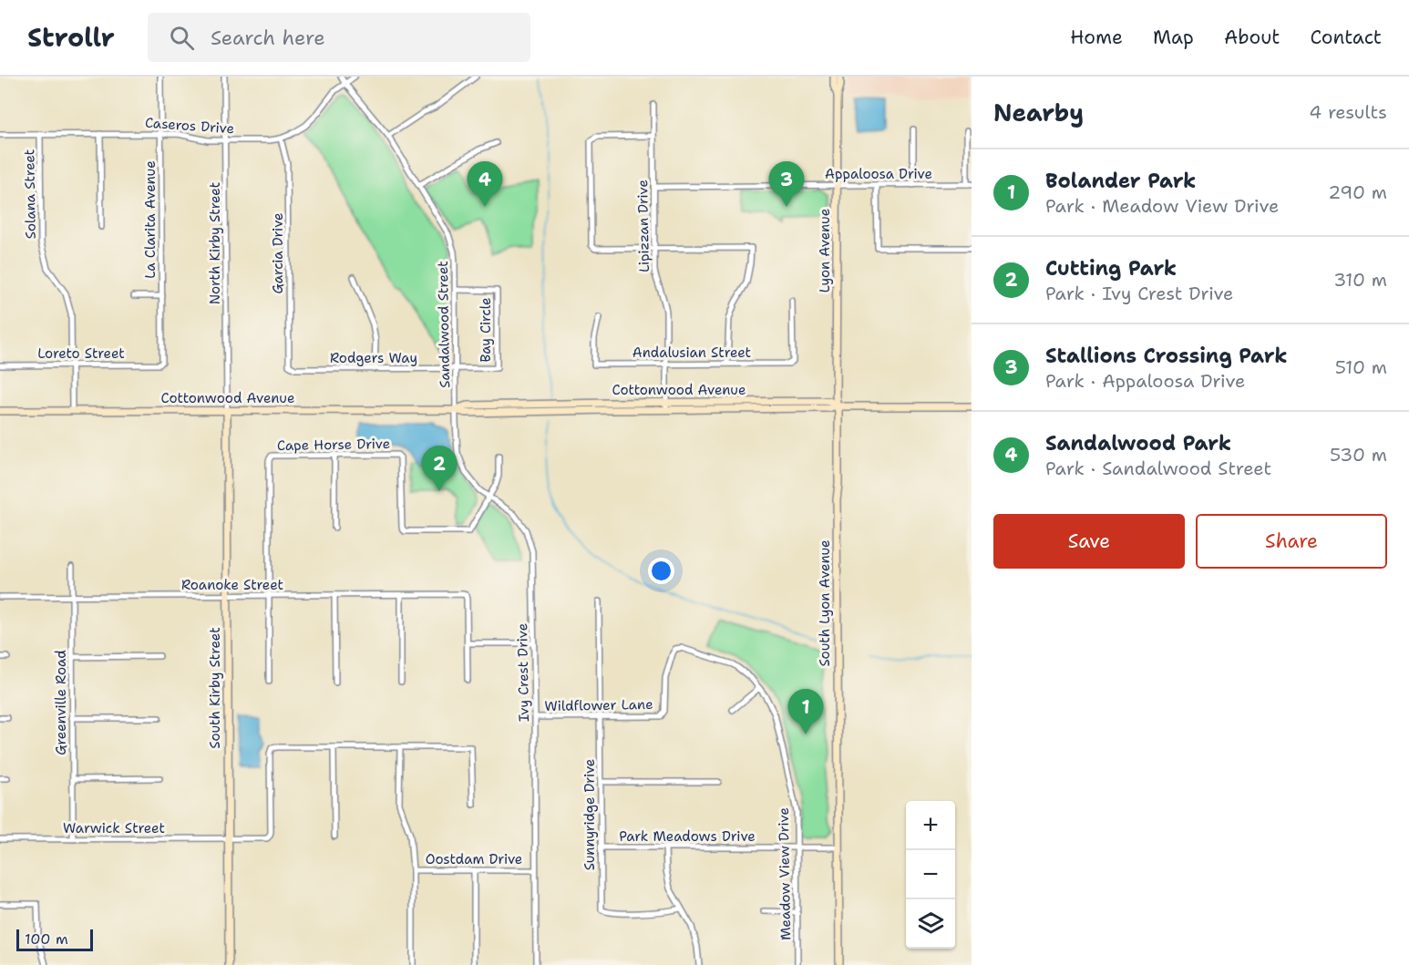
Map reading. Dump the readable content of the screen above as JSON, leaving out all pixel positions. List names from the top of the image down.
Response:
{
  "streets": {
    "street": [
      "Caseros Drive",
      "Appaloosa Drive",
      "Solana Street",
      "La Clarita Avenue",
      "Lipizzan Drive",
      "North Kirby Street",
      "Lyon Avenue",
      "Garcia Drive",
      "Sandalwood Street",
      "Bay Circle",
      "Andalusian Street",
      "Loreto Street",
      "Rodgers Way",
      "Cottonwood Avenue",
      "Cape Horse Drive",
      "Roanoke Street",
      "South Lyon Avenue",
      "Ivy Crest Drive",
      "South Kirby Street",
      "Greenville Road",
      "Wildflower Lane",
      "Sunnyridge Drive",
      "Warwick Street",
      "Park Meadows Drive",
      "Oostdam Drive",
      "Meadow View Drive"
    ]
  },
  "crossings": [
    ["Caseros Drive", "Solana Street"],
    ["Caseros Drive", "La Clarita Avenue"],
    ["Caseros Drive", "North Kirby Street"],
    ["Caseros Drive", "Garcia Drive"],
    ["Caseros Drive", "Sandalwood Street"],
    ["Appaloosa Drive", "Lipizzan Drive"],
    ["Appaloosa Drive", "Lyon Avenue"],
    ["Solana Street", "Loreto Street"],
    ["Solana Street", "Cottonwood Avenue"],
    ["La Clarita Avenue", "Loreto Street"],
    ["Lipizzan Drive", "Andalusian Street"],
    ["Lipizzan Drive", "Cottonwood Avenue"],
    ["North Kirby Street", "Cottonwood Avenue"],
    ["North Kirby Street", "South Kirby Street"],
    ["Lyon Avenue", "Cottonwood Avenue"],
    ["Lyon Avenue", "South Lyon Avenue"],
    ["Garcia Drive", "Rodgers Way"],
    ["Sandalwood Street", "Bay Circle"],
    ["Sandalwood Street", "Rodgers Way"],
    ["Sandalwood Street", "Cottonwood Avenue"],
    ["Sandalwood Street", "Ivy Crest Drive"],
    ["Bay Circle", "Rodgers Way"],
    ["Cottonwood Avenue", "South Lyon Avenue"],
    ["Cottonwood Avenue", "Ivy Crest Drive"],
    ["Cottonwood Avenue", "South Kirby Street"],
    ["Cape Horse Drive", "Roanoke Street"],
    ["Cape Horse Drive", "Ivy Crest Drive"],
    ["Roanoke Street", "South Kirby Street"],
    ["Roanoke Street", "Greenville Road"],
    ["South Lyon Avenue", "Park Meadows Drive"],
    ["Ivy Crest Drive", "Wildflower Lane"],
    ["Ivy Crest Drive", "Oostdam Drive"],
    ["South Kirby Street", "Warwick Street"],
    ["Greenville Road", "Warwick Street"],
    ["Wildflower Lane", "Sunnyridge Drive"],
    ["Wildflower Lane", "Meadow View Drive"],
    ["Sunnyridge Drive", "Park Meadows Drive"],
    ["Park Meadows Drive", "Meadow View Drive"]
  ],
  "scale_bar": "100 m",
  "page": {
    "header": "Strollr",
    "search": "Search here",
    "nav": [
      "Home",
      "Map",
      "About",
      "Contact"
    ],
    "heading": ["Nearby", "4 results"],
    "list": [
      {
        "mark": "1",
        "name": "Bolander Park",
        "note": "Park · Meadow View Drive",
        "value": "290 m"
      },
      {
        "mark": "2",
        "name": "Cutting Park",
        "note": "Park · Ivy Crest Drive",
        "value": "310 m"
      },
      {
        "mark": "3",
        "name": "Stallions Crossing Park",
        "note": "Park · Appaloosa Drive",
        "value": "510 m"
      },
      {
        "mark": "4",
        "name": "Sandalwood Park",
        "note": "Park · Sandalwood Street",
        "value": "530 m"
      }
    ],
    "pins": [
      "3",
      "4",
      "2",
      "1"
    ],
    "buttons": ["Save", "Share"],
    "map_buttons": ["+", "−"],
    "scale": "100 m"
  }
}
